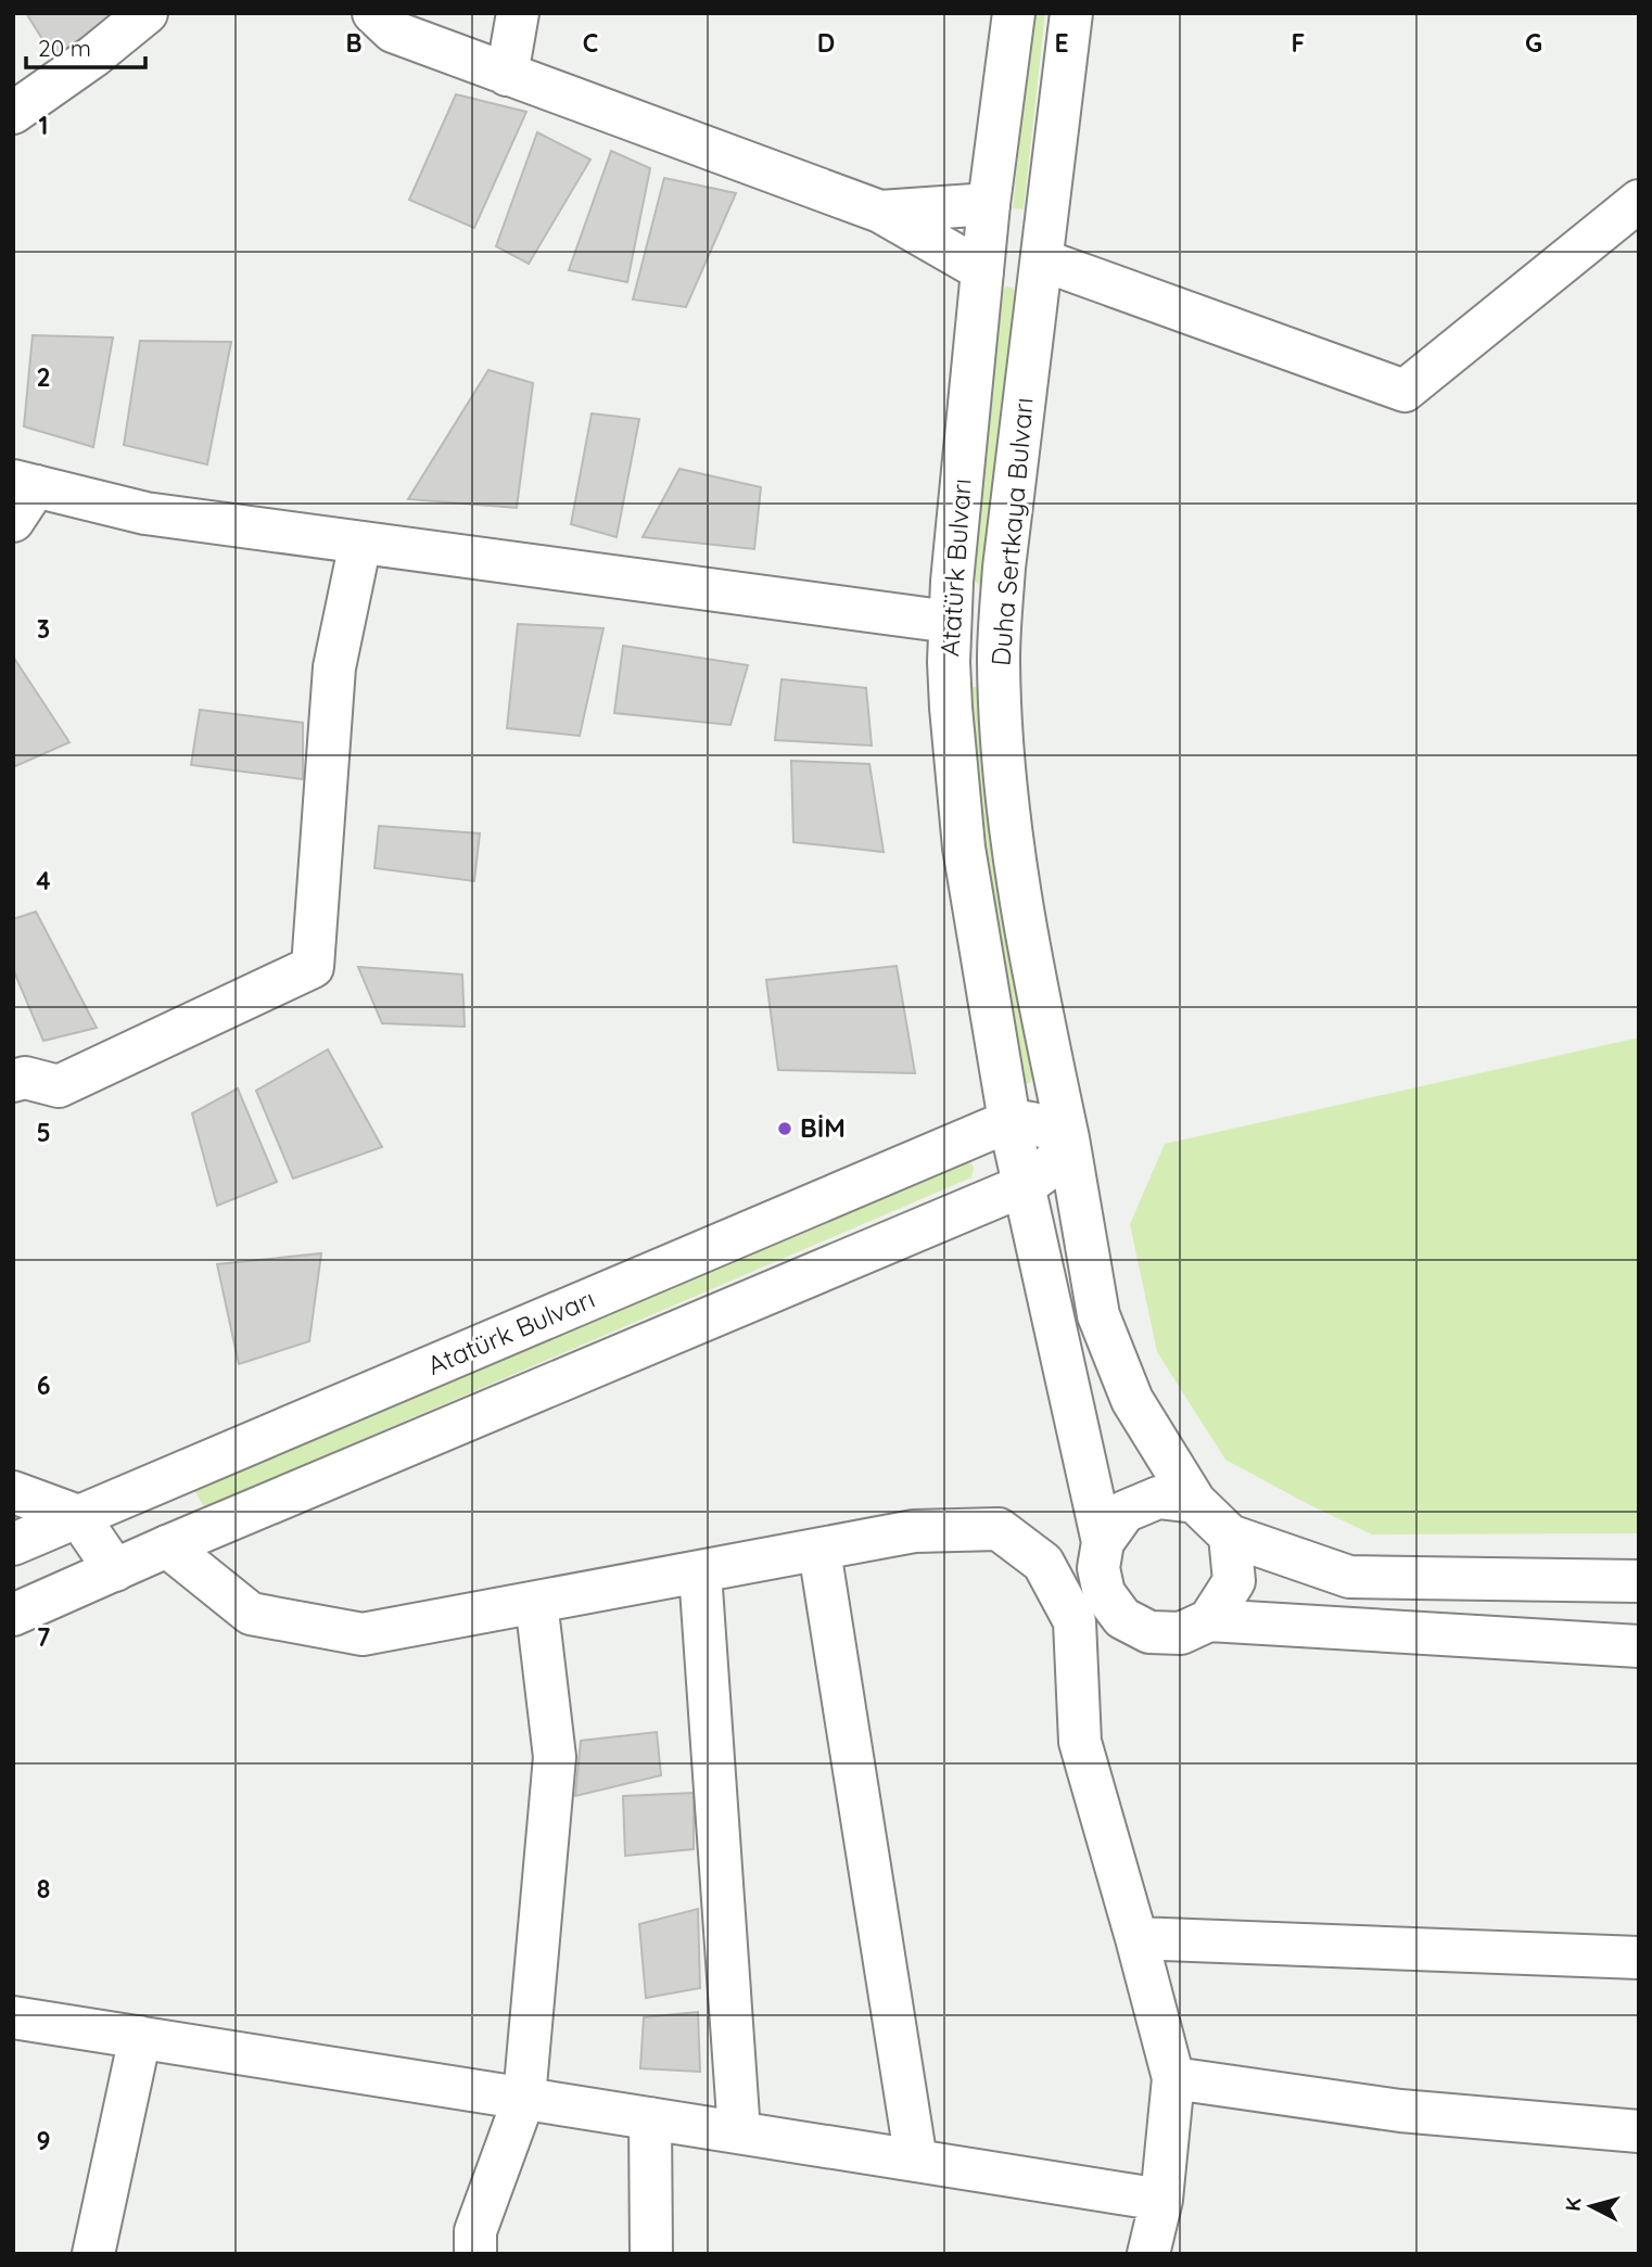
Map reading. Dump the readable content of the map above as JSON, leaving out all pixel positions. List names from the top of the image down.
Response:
{
  "streets": {
    "street": ["Duha Sertkaya Bulvarı", "Atatürk Bulvarı"]
  },
  "crossings": [
    ["Duha Sertkaya Bulvarı", "Atatürk Bulvarı"]
  ],
  "places": ["BİM"],
  "scale_bar": "20 m",
  "north": "left",
  "grid": {
    "columns": [
      "B",
      "C",
      "D",
      "E",
      "F",
      "G"
    ],
    "rows": [
      "1",
      "2",
      "3",
      "4",
      "5",
      "6",
      "7",
      "8",
      "9"
    ]
  }
}
